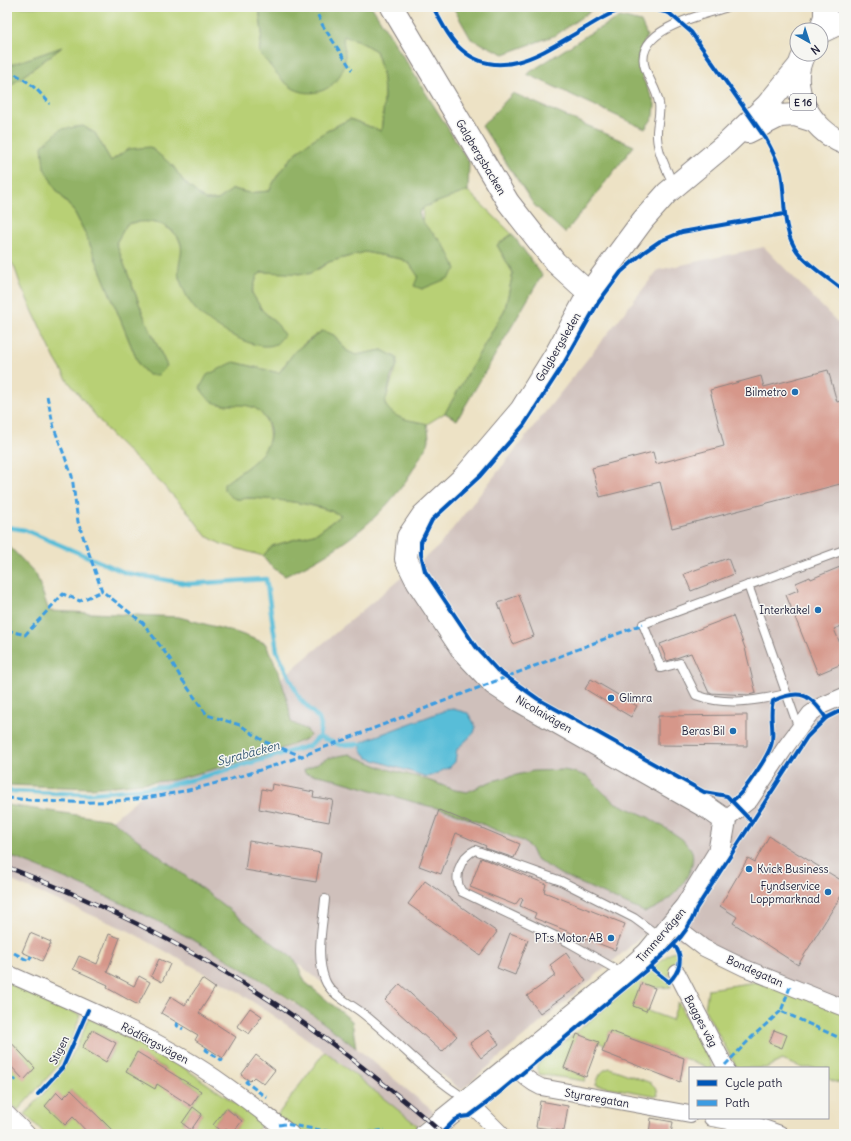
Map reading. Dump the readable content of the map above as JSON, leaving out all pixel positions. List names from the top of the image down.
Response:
{
  "streets": {
    "main road": [
      "E 16",
      "Galgbergsbacken",
      "Galgbergsleden",
      "Nicolaivägen",
      "Timmervägen"
    ],
    "street": [
      "Bondegatan",
      "Bagges väg",
      "Rödfärgsvägen",
      "Styraregatan"
    ],
    "cycle path": ["Stigen"]
  },
  "crossings": [
    ["E 16", "Galgbergsleden"],
    ["Galgbergsbacken", "Galgbergsleden"],
    ["Galgbergsleden", "Nicolaivägen"],
    ["Nicolaivägen", "Timmervägen"],
    ["Timmervägen", "Bondegatan"],
    ["Timmervägen", "Styraregatan"]
  ],
  "water": ["Syrabäcken"],
  "places": [
    "Bilmetro",
    "Interkakel",
    "Glimra",
    "Beras Bil",
    "Kvick Business",
    "Fyndservice Loppmarknad",
    "PT:s Motor AB"
  ],
  "legend": ["Cycle path", "Path"],
  "north": "bottom right"
}
